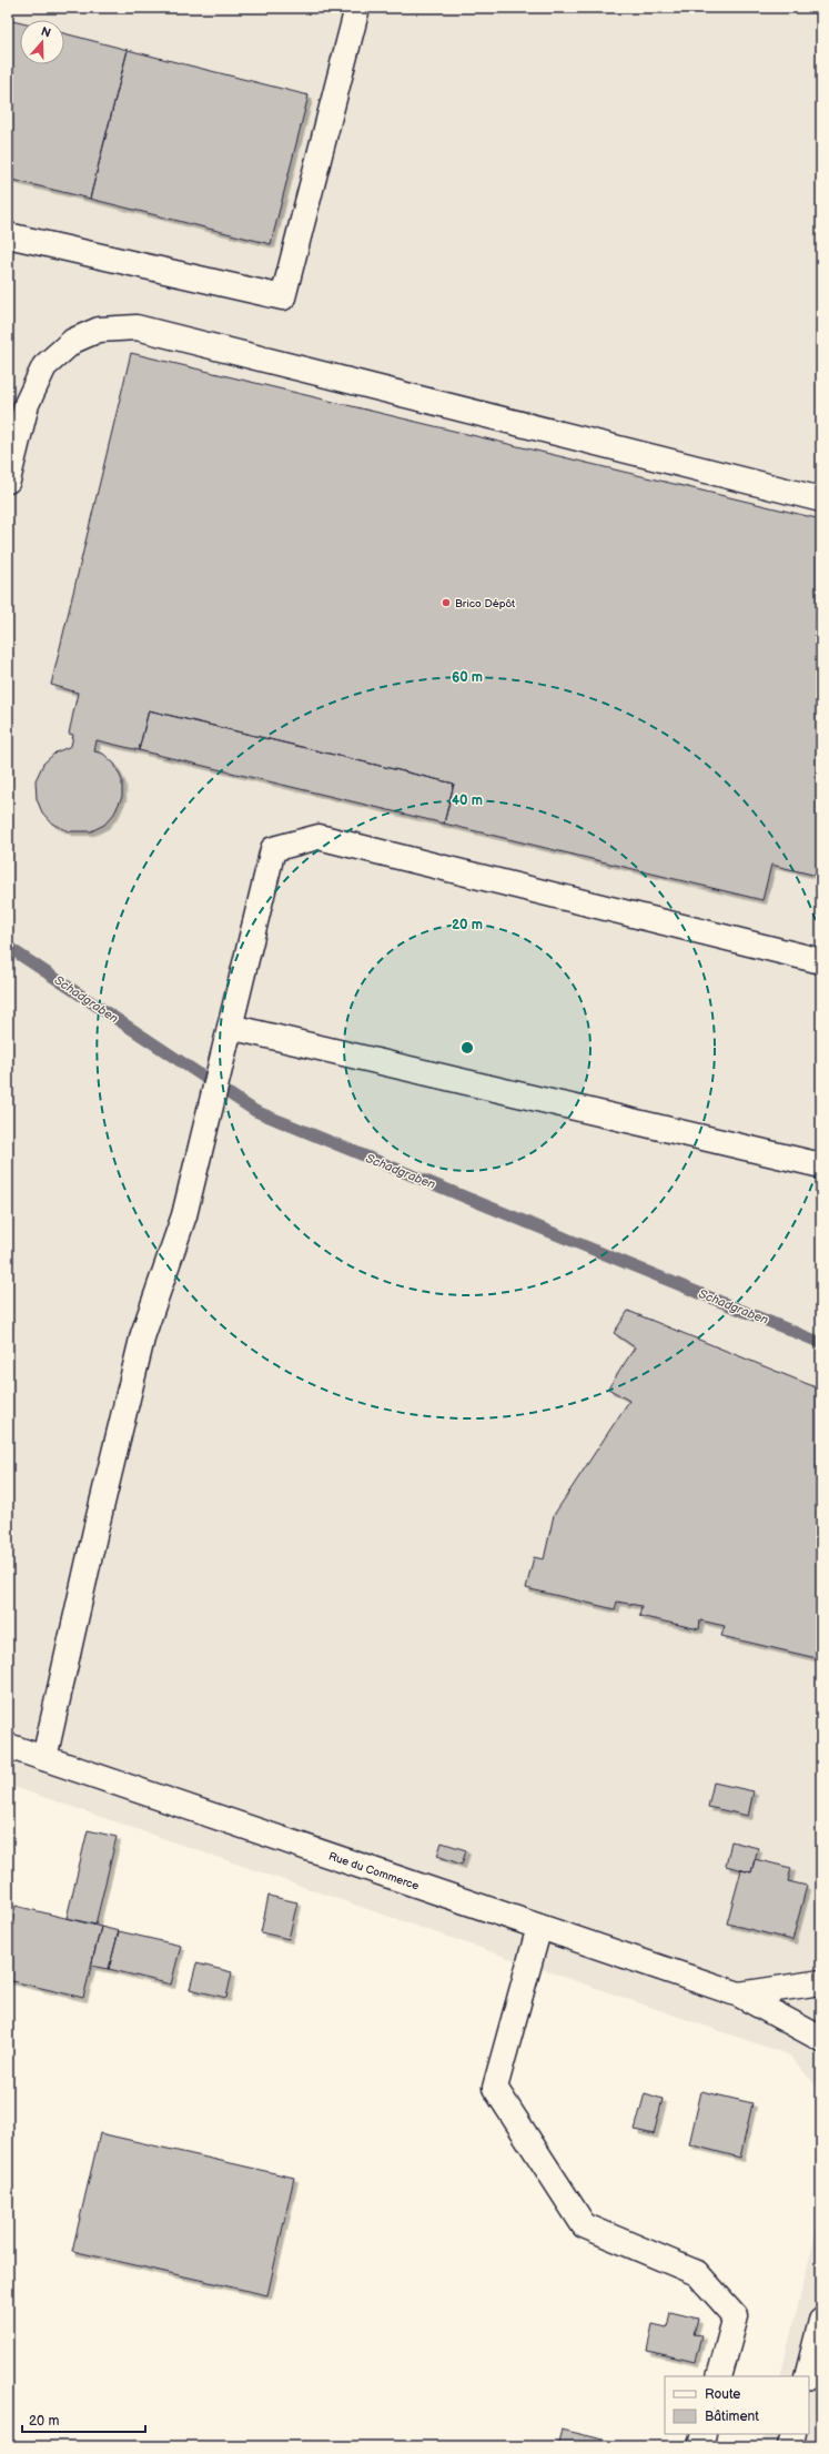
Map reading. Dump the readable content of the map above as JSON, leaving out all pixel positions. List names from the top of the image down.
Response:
{
  "streets": {
    "street": ["Rue du Commerce"]
  },
  "water": ["Schadgraben"],
  "places": ["Brico Dépôt"],
  "legend": ["Route", "Bâtiment"],
  "scale_bar": "20 m",
  "north": "top",
  "rings": ["60 m", "40 m", "20 m"]
}
